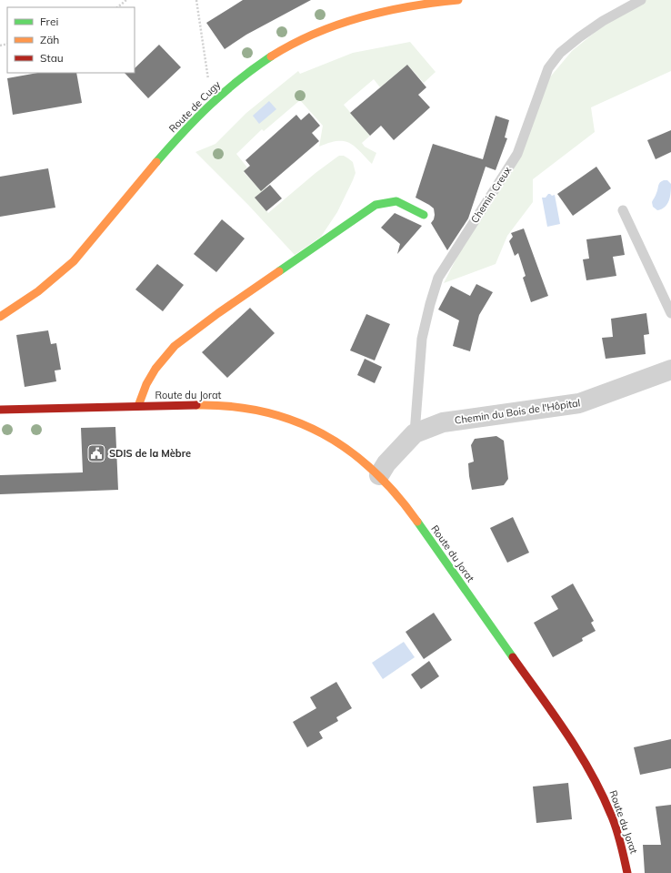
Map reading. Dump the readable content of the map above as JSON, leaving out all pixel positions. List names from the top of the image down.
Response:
{
  "streets": {
    "street": ["Route de Cugy", "Route du Jorat", "Chemin du Bois de l'Hôpital"],
    "lane": ["Chemin Creux"]
  },
  "crossings": [
    ["Chemin Creux", "Chemin du Bois de l'Hôpital"],
    ["Route du Jorat", "Chemin du Bois de l'Hôpital"]
  ],
  "places": {
    "public building": ["SDIS de la Mèbre"]
  },
  "legend": ["Frei", "Zäh", "Stau"]
}
